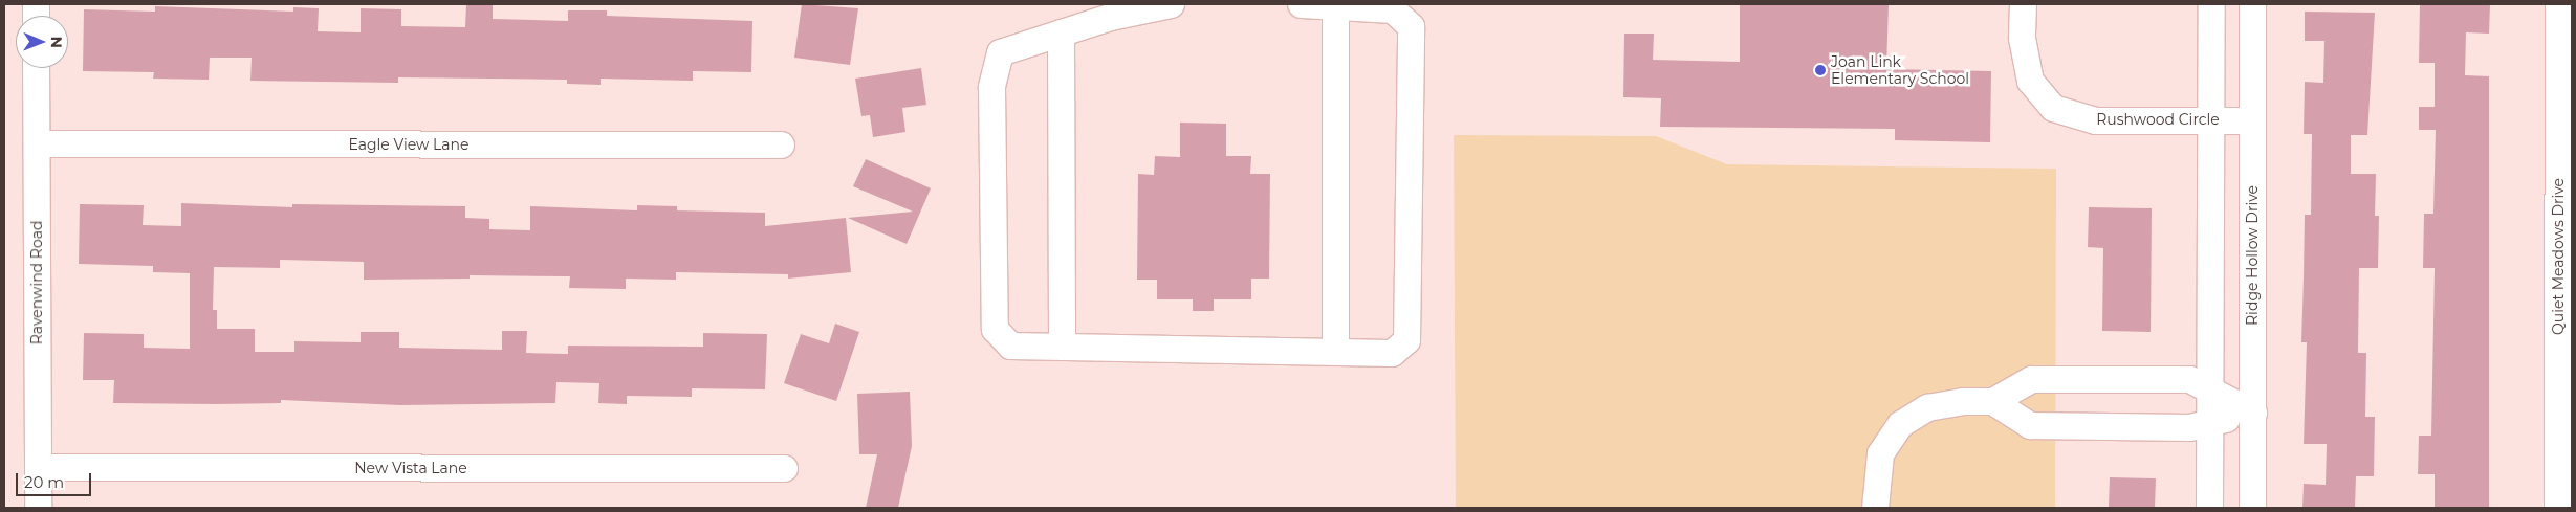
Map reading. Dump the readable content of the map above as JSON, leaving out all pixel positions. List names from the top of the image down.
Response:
{
  "streets": {
    "street": [
      "Rushwood Circle",
      "Eagle View Lane",
      "Ridge Hollow Drive",
      "Quiet Meadows Drive",
      "Ravenwind Road",
      "New Vista Lane"
    ]
  },
  "crossings": [
    ["Rushwood Circle", "Ridge Hollow Drive"],
    ["Eagle View Lane", "Ravenwind Road"],
    ["Ravenwind Road", "New Vista Lane"]
  ],
  "places": ["Joan Link Elementary School"],
  "scale_bar": "20 m",
  "north": "right"
}
